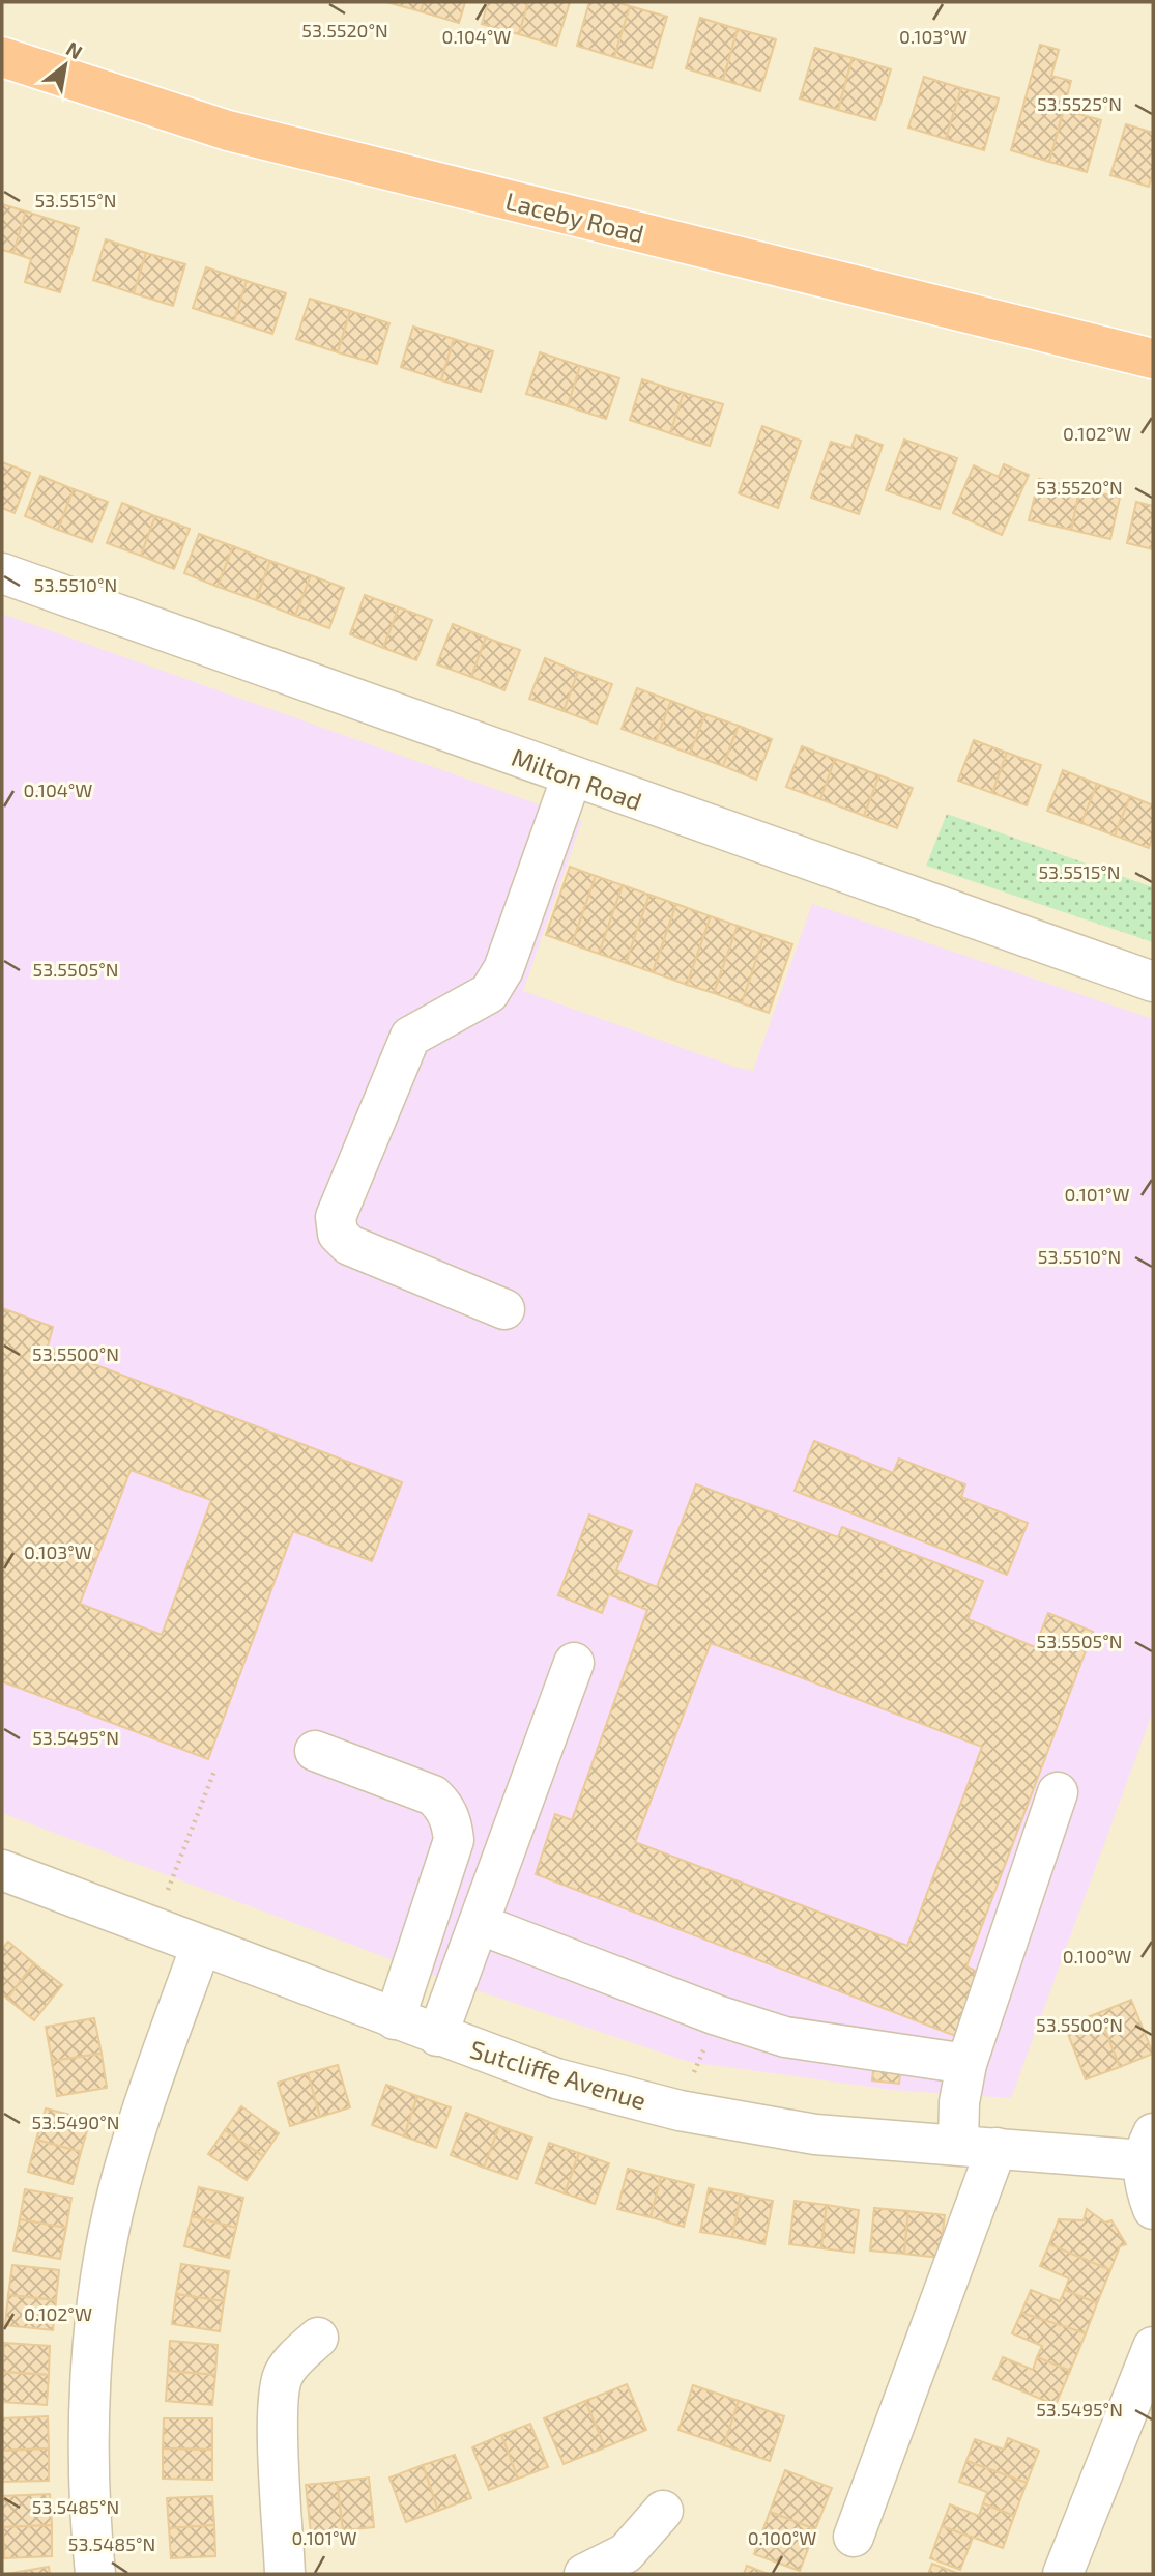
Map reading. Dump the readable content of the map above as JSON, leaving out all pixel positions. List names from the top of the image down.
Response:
{
  "streets": {
    "highway": ["Laceby Road"],
    "street": ["Milton Road", "Sutcliffe Avenue"]
  },
  "north": "top right",
  "coordinates": [
    "53.5520°N",
    "0.104°W",
    "0.103°W",
    "53.5525°N",
    "53.5515°N",
    "0.102°W",
    "53.5510°N",
    "53.5505°N",
    "0.101°W",
    "53.5500°N",
    "53.5495°N",
    "0.100°W",
    "53.5490°N",
    "53.5485°N"
  ]
}
